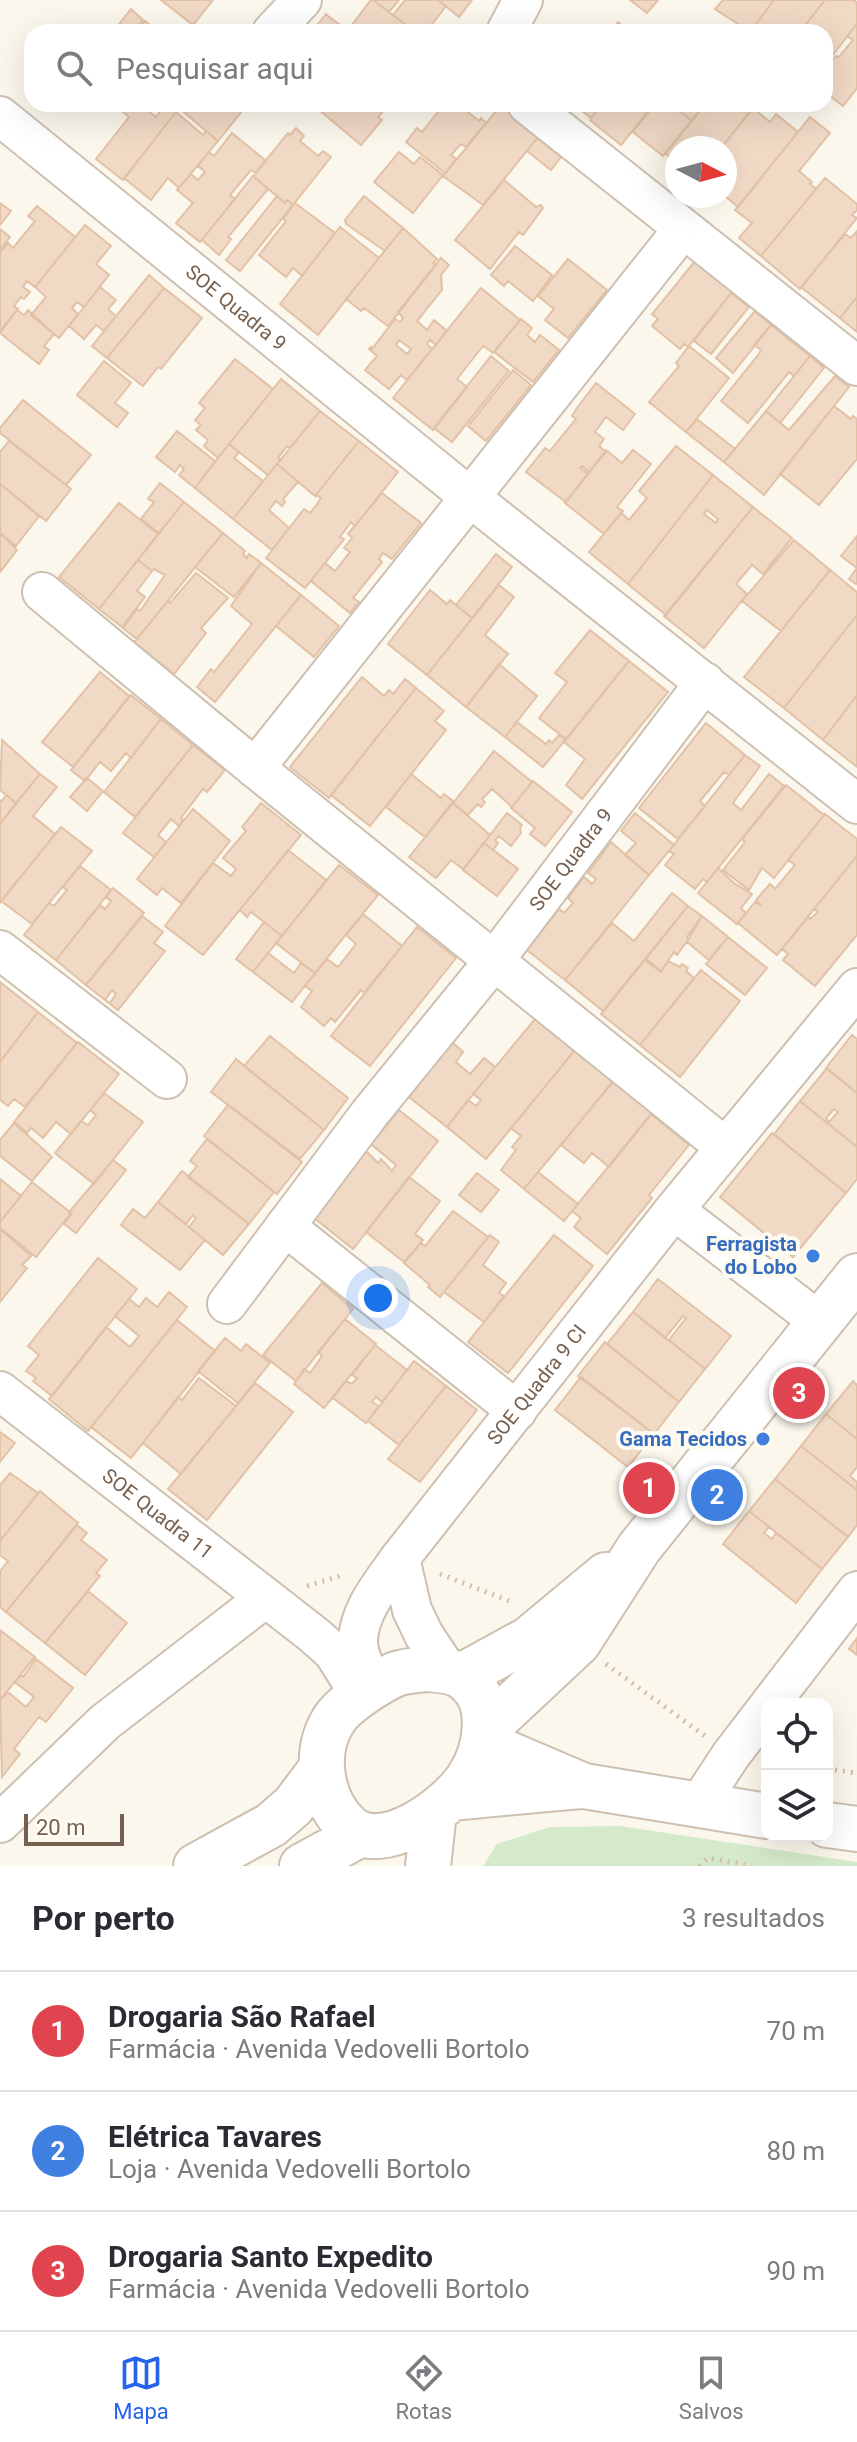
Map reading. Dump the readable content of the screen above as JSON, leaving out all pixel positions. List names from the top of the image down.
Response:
{
  "streets": {
    "street": ["SOE Quadra 9", "SOE Quadra 9 CI", "SOE Quadra 11"]
  },
  "crossings": [
    ["SOE Quadra 9 CI", "SOE Quadra 11"]
  ],
  "places": ["Ferragista do Lobo", "Gama Tecidos"],
  "scale_bar": "20 m",
  "north": "right",
  "page": {
    "search": "Pesquisar aqui",
    "pins": ["3", "1", "2"],
    "scale": "20 m",
    "heading": ["Por perto", "3 resultados"],
    "list": [
      {
        "mark": "1",
        "name": "Drogaria São Rafael",
        "note": "Farmácia · Avenida Vedovelli Bortolo",
        "value": "70 m"
      },
      {
        "mark": "2",
        "name": "Elétrica Tavares",
        "note": "Loja · Avenida Vedovelli Bortolo",
        "value": "80 m"
      },
      {
        "mark": "3",
        "name": "Drogaria Santo Expedito",
        "note": "Farmácia · Avenida Vedovelli Bortolo",
        "value": "90 m"
      }
    ],
    "nav": ["Mapa", "Rotas", "Salvos"]
  }
}
